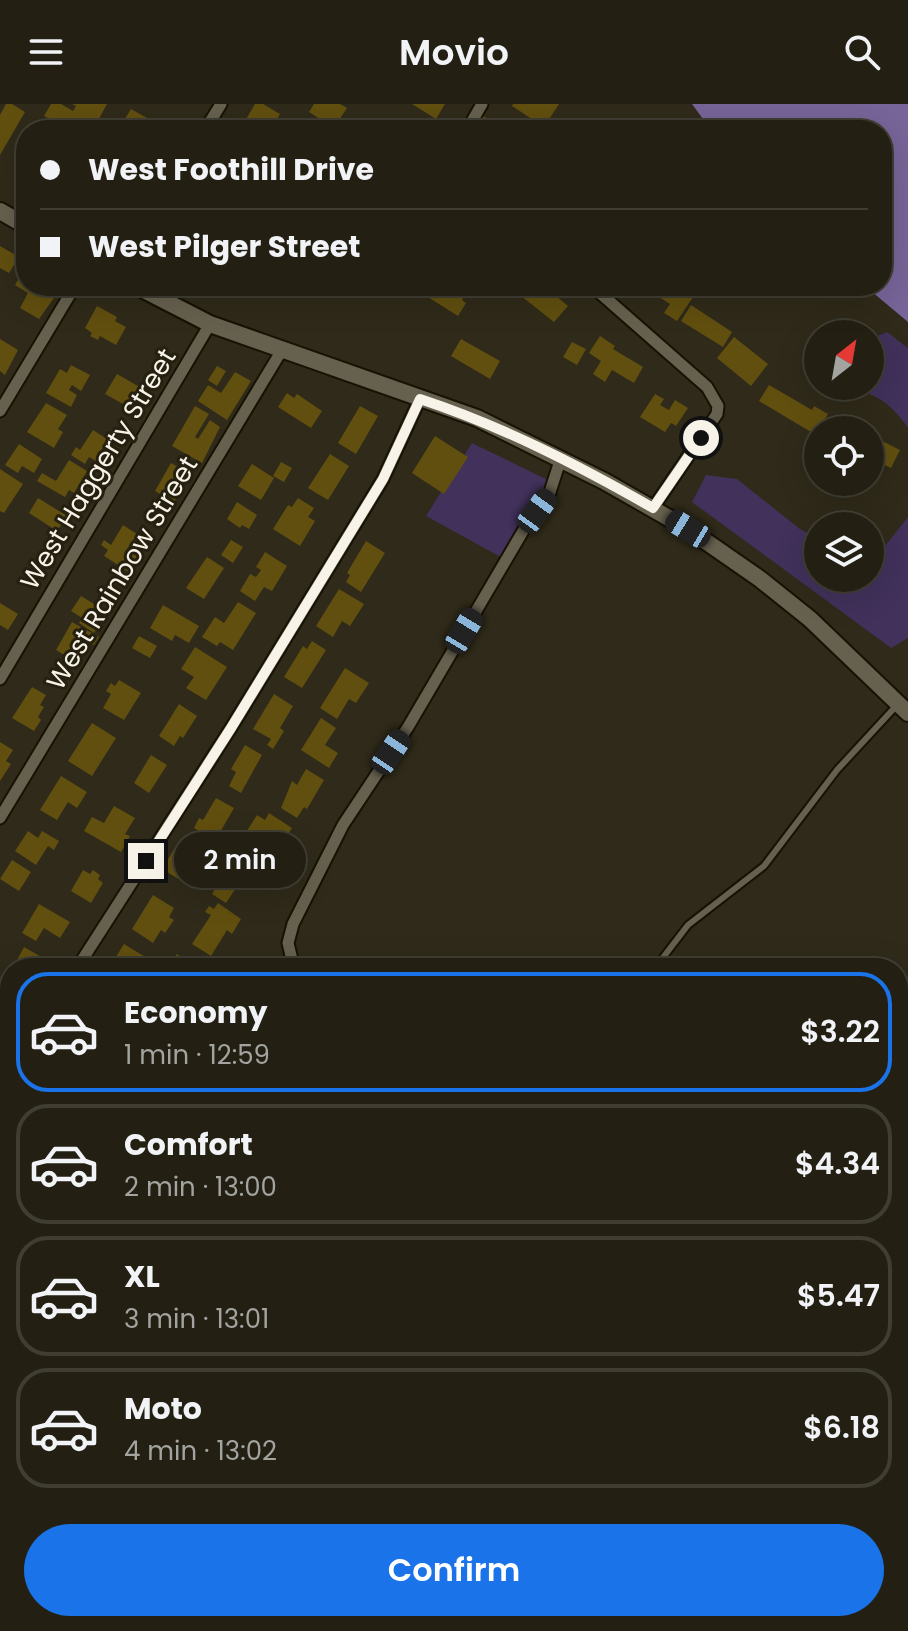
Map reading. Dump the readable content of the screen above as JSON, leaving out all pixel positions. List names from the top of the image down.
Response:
{
  "streets": {
    "street": ["West Haggerty Street", "West Rainbow Street"]
  },
  "north": "top right",
  "page": {
    "header": "Movio",
    "banner": ["West Foothill Drive", "West Pilger Street"],
    "bubble": "2 min",
    "list": [
      {
        "name": "Economy",
        "note": "1 min · 12:59",
        "value": "$3.22"
      },
      {
        "name": "Comfort",
        "note": "2 min · 13:00",
        "value": "$4.34"
      },
      {
        "name": "XL",
        "note": "3 min · 13:01",
        "value": "$5.47"
      },
      {
        "name": "Moto",
        "note": "4 min · 13:02",
        "value": "$6.18"
      }
    ],
    "buttons": "Confirm"
  }
}
